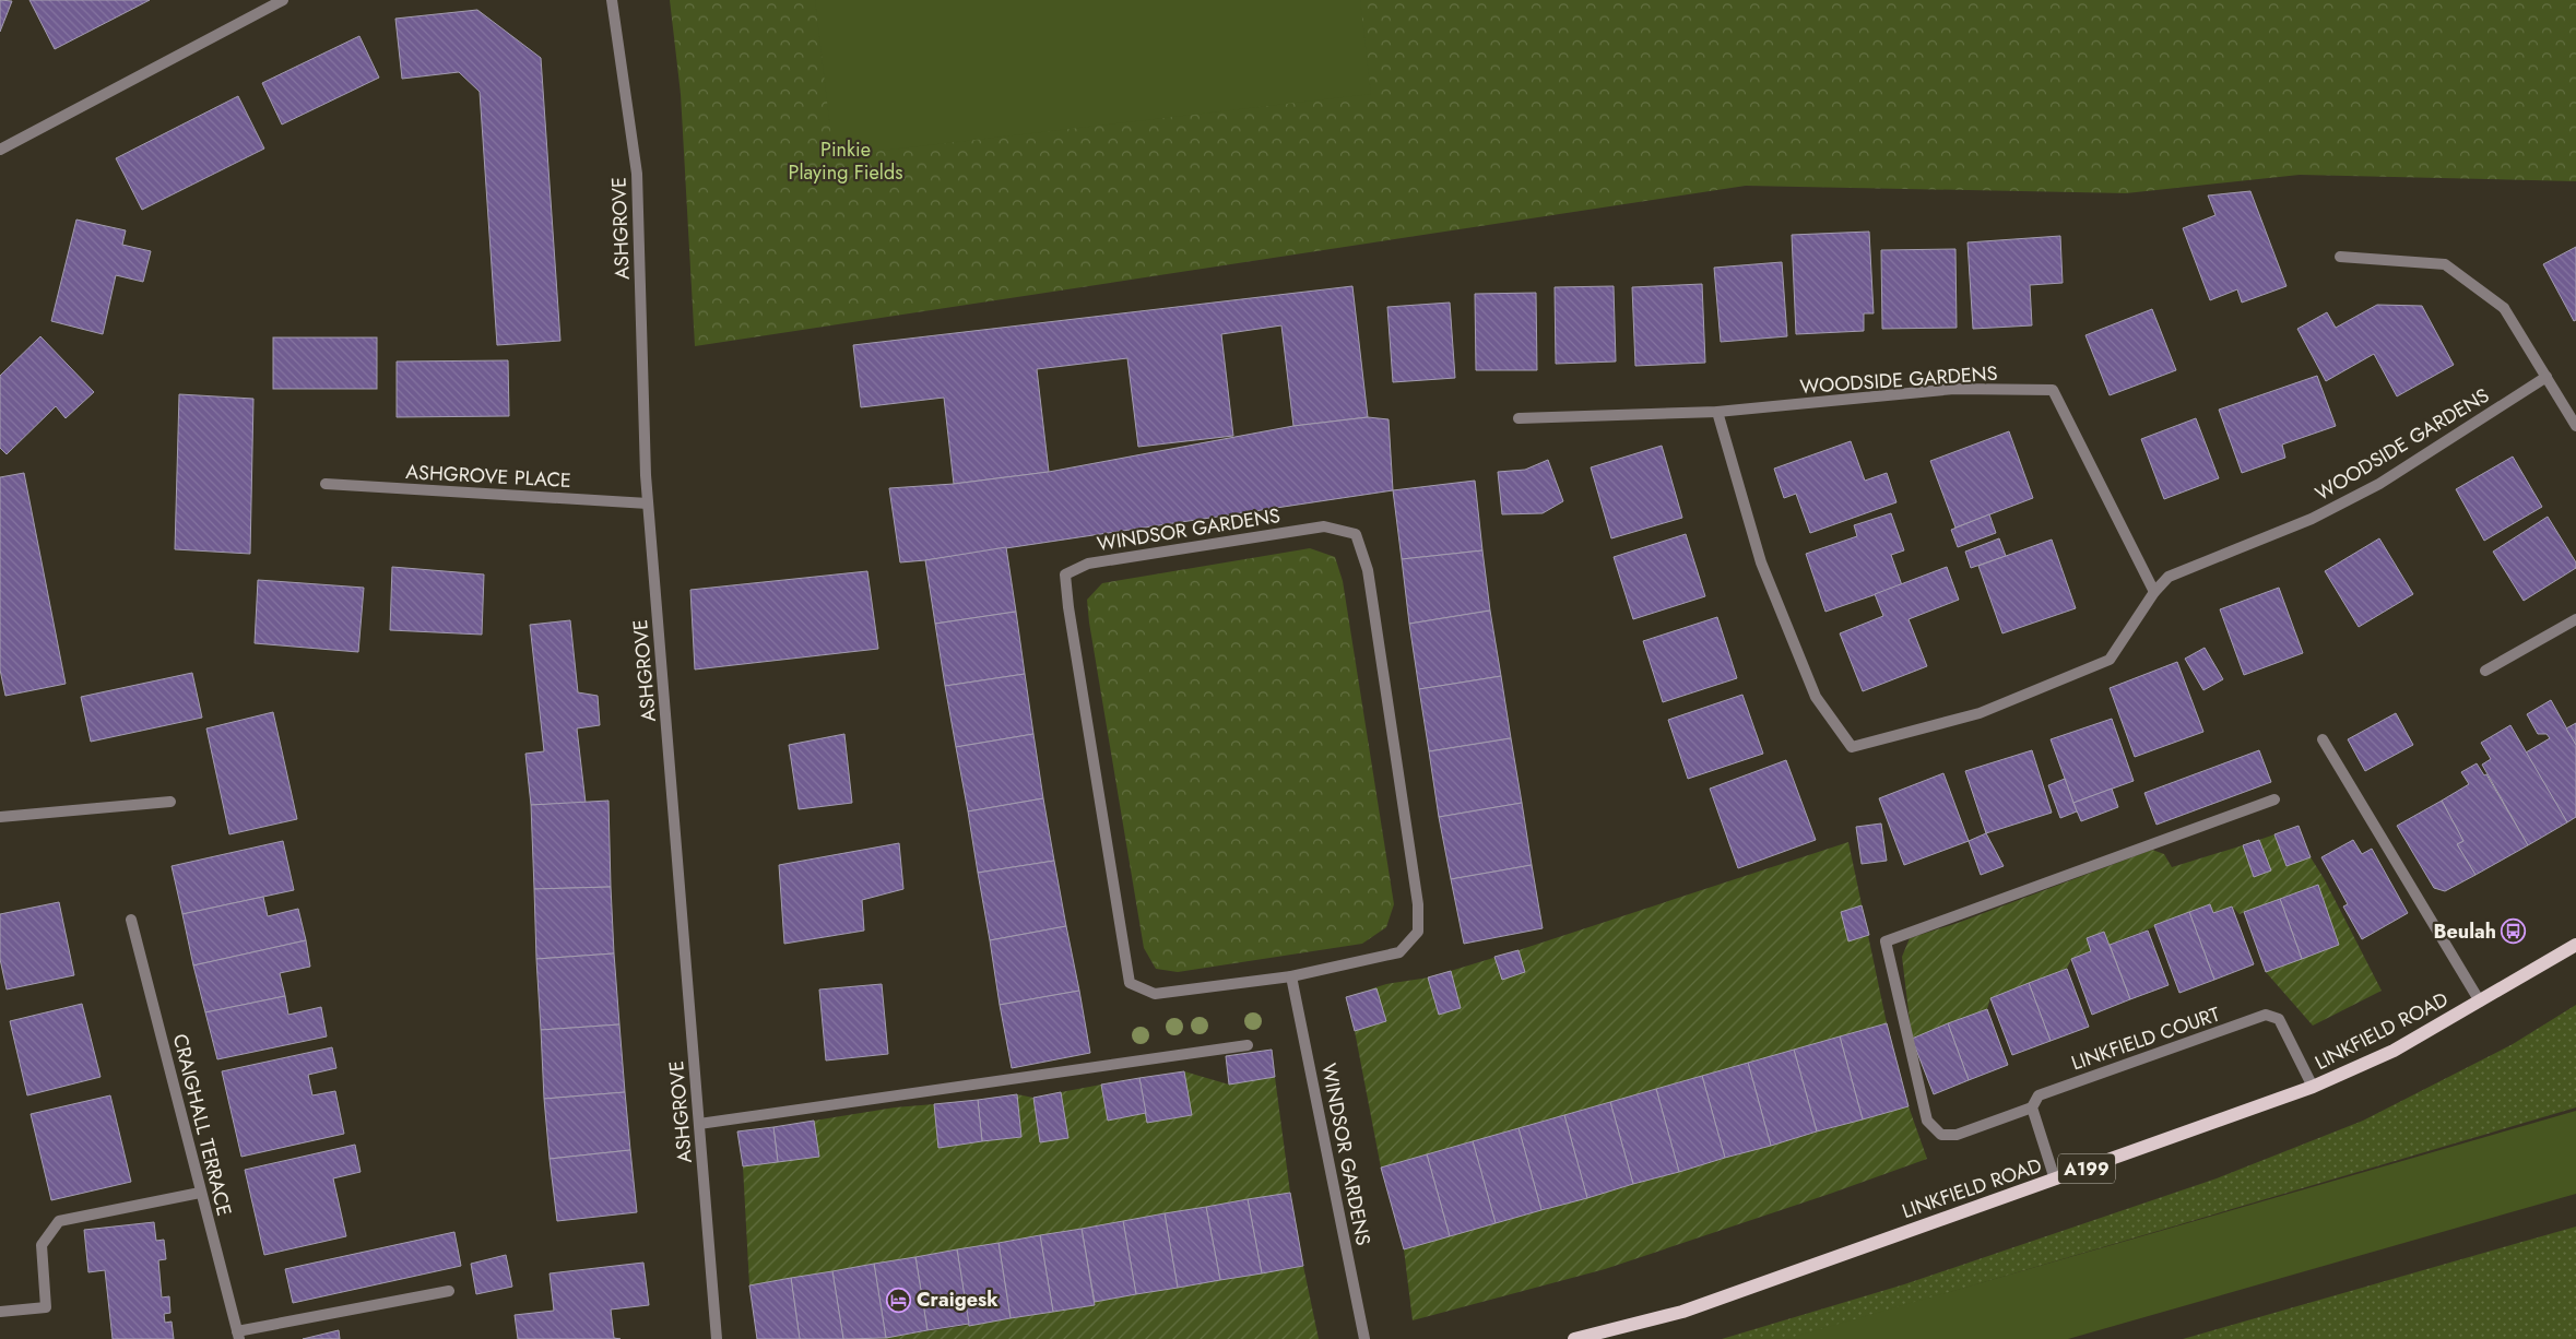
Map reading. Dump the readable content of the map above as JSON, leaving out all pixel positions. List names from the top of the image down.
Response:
{
  "streets": {
    "main road": ["LINKFIELD ROAD", "A199"],
    "street": [
      "ASHGROVE",
      "WOODSIDE GARDENS",
      "ASHGROVE PLACE",
      "WINDSOR GARDENS",
      "LINKFIELD COURT",
      "CRAIGHALL TERRACE"
    ]
  },
  "crossings": [
    ["ASHGROVE", "ASHGROVE PLACE"],
    ["LINKFIELD ROAD", "LINKFIELD COURT"]
  ],
  "parks": ["Pinkie Playing Fields"],
  "places": {
    "bus stop": ["Beulah"],
    "hotel": ["Craigesk"]
  }
}
